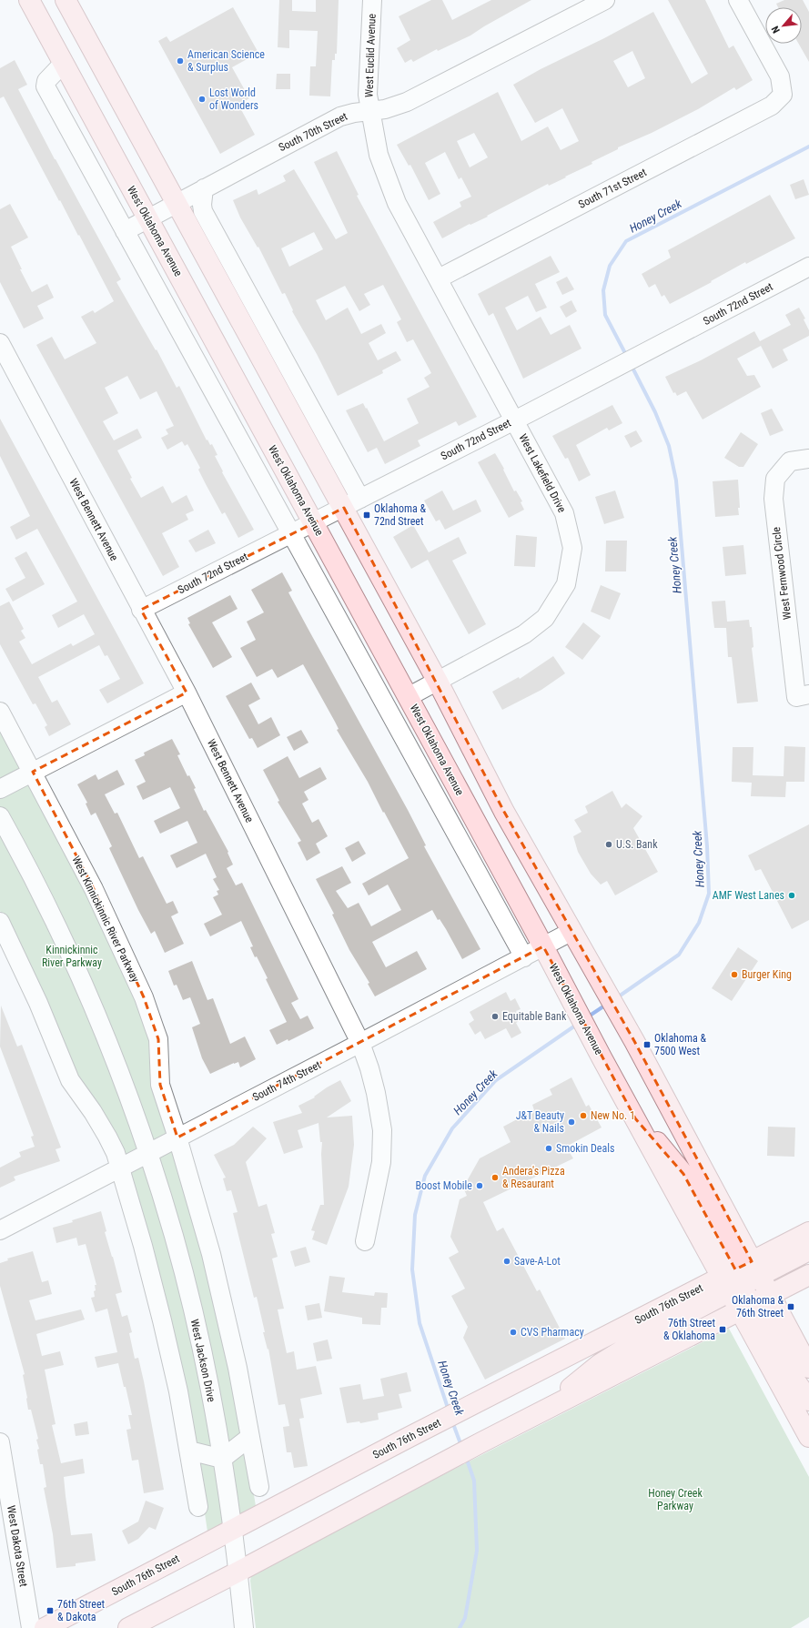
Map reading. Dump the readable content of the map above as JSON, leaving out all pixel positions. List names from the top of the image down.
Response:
{
  "streets": {
    "main road": ["West Oklahoma Avenue", "South 76th Street"],
    "street": [
      "West Euclid Avenue",
      "South 70th Street",
      "South 71st Street",
      "South 72nd Street",
      "West Lakefield Drive",
      "West Bennett Avenue",
      "West Fernwood Circle",
      "West Kinnickinnic River Parkway",
      "South 74th Street",
      "West Jackson Drive",
      "West Dakota Street"
    ]
  },
  "crossings": [
    ["West Euclid Avenue", "South 70th Street"],
    ["West Euclid Avenue", "West Lakefield Drive"],
    ["South 70th Street", "West Oklahoma Avenue"],
    ["South 70th Street", "West Lakefield Drive"],
    ["South 71st Street", "West Lakefield Drive"],
    ["West Oklahoma Avenue", "South 72nd Street"],
    ["West Oklahoma Avenue", "West Lakefield Drive"],
    ["West Oklahoma Avenue", "South 74th Street"],
    ["West Oklahoma Avenue", "South 76th Street"],
    ["South 72nd Street", "West Lakefield Drive"],
    ["South 72nd Street", "West Bennett Avenue"],
    ["West Bennett Avenue", "South 74th Street"],
    ["West Kinnickinnic River Parkway", "South 74th Street"],
    ["South 74th Street", "West Jackson Drive"],
    ["South 76th Street", "West Jackson Drive"]
  ],
  "water": ["Honey Creek"],
  "parks": ["Kinnickinnic River Parkway", "Honey Creek Parkway"],
  "places": {
    "other": [
      "American Science & Surplus",
      "Lost World of Wonders",
      "U.S. Bank",
      "AMF West Lanes",
      "Burger King",
      "Equitable Bank",
      "New No. 1",
      "J&T Beauty & Nails",
      "Smokin Deals",
      "Andera's Pizza & Resaurant",
      "Boost Mobile",
      "Save-A-Lot",
      "CVS Pharmacy"
    ],
    "transit": [
      "Oklahoma & 72nd Street",
      "Oklahoma & 7500 West",
      "Oklahoma & 76th Street",
      "76th Street & Oklahoma",
      "76th Street & Dakota"
    ]
  },
  "north": "bottom left"
}
